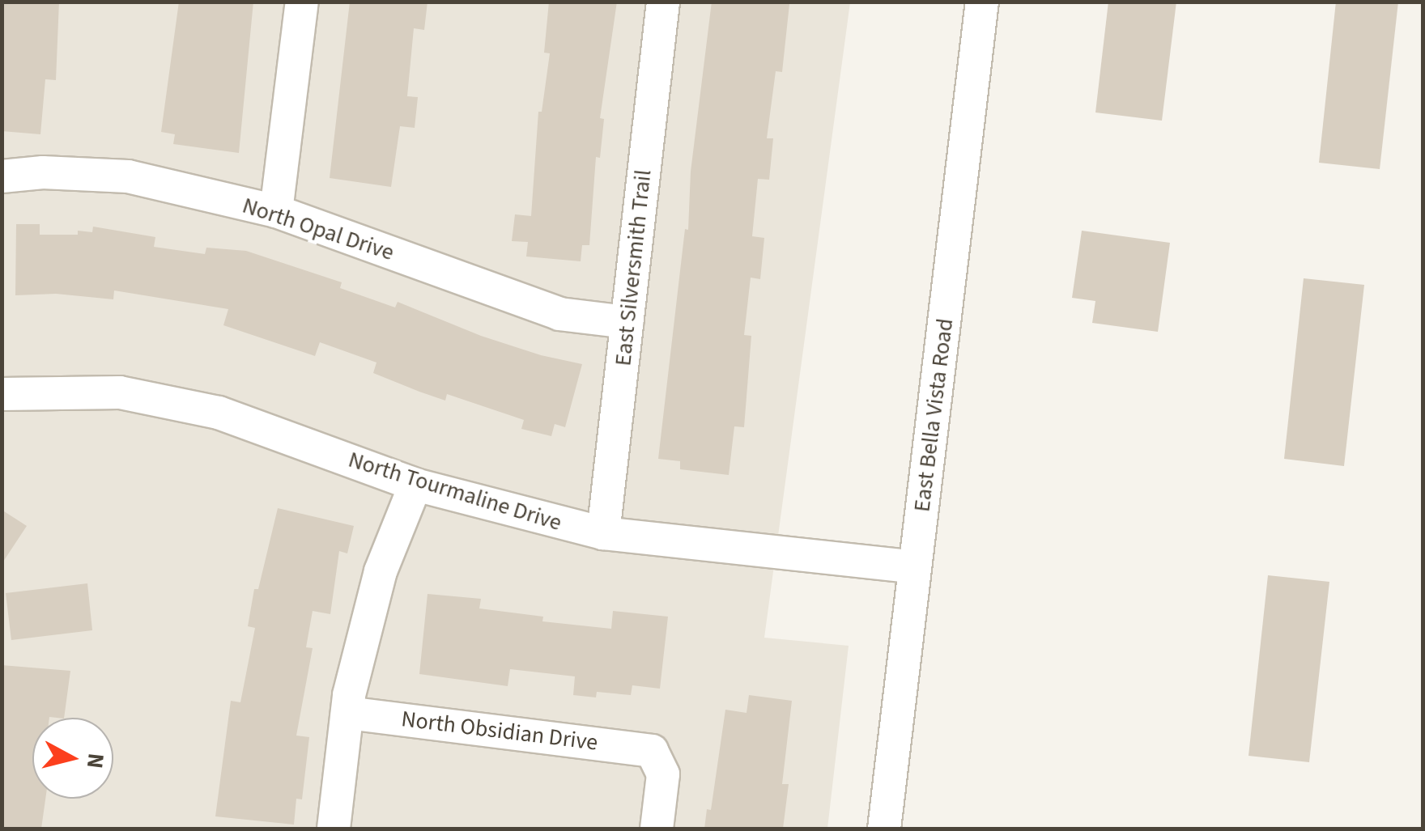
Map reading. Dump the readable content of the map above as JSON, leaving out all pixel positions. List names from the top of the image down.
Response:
{
  "streets": {
    "street": [
      "North Opal Drive",
      "East Silversmith Trail",
      "East Bella Vista Road",
      "North Tourmaline Drive",
      "North Obsidian Drive"
    ]
  },
  "crossings": [
    ["North Opal Drive", "East Silversmith Trail"],
    ["East Silversmith Trail", "North Tourmaline Drive"],
    ["East Bella Vista Road", "North Tourmaline Drive"]
  ],
  "north": "right"
}
